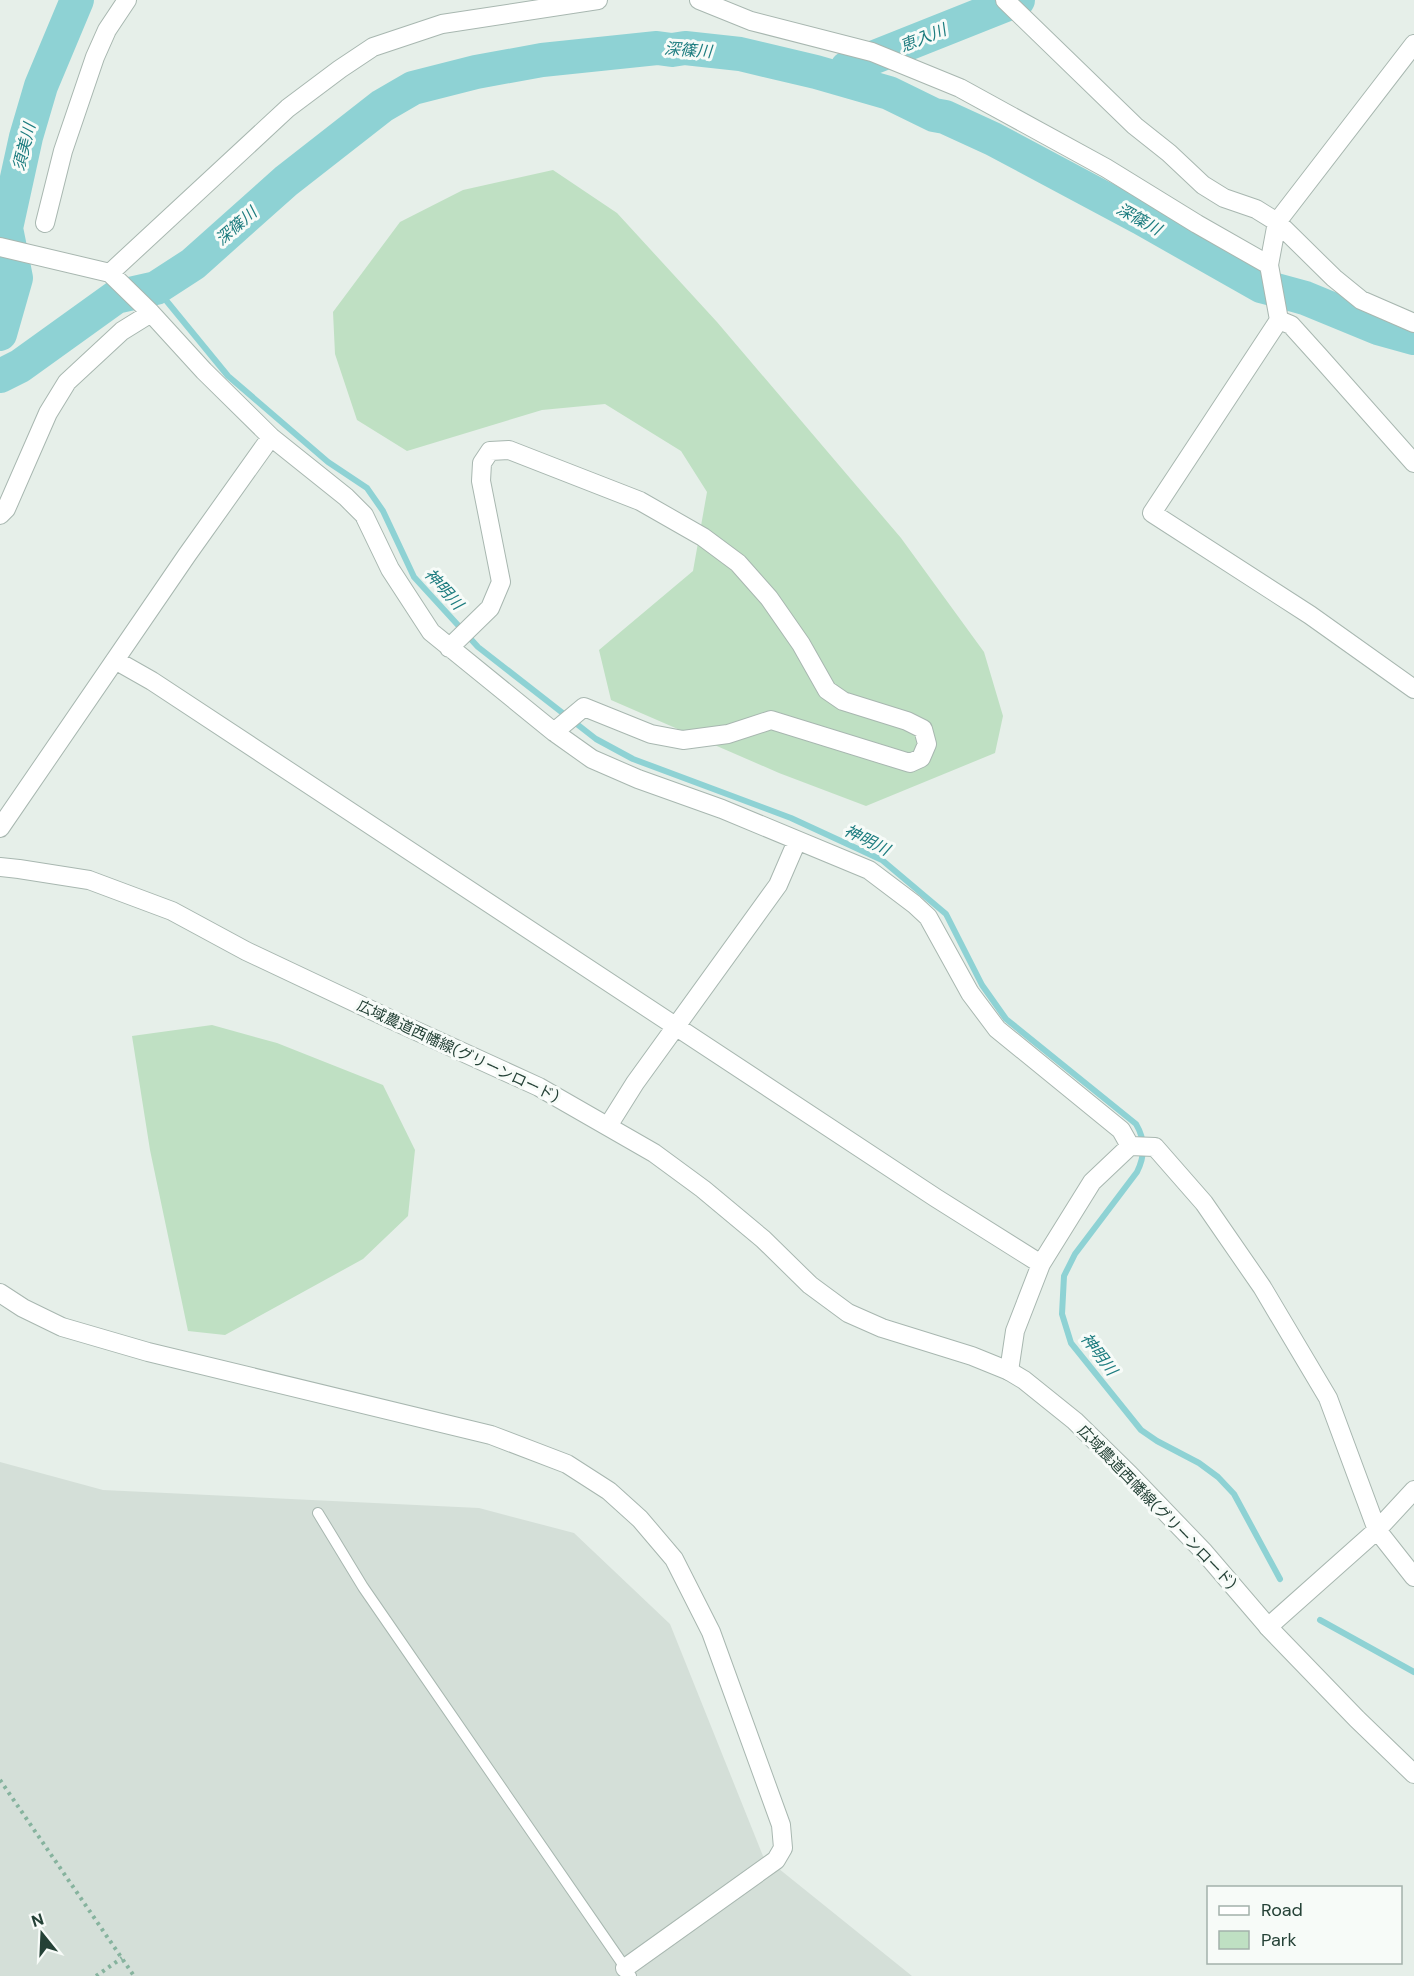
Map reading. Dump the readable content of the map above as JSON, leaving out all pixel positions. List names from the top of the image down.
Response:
{
  "streets": {
    "street": ["広域農道西幡線(グリーンロード)"]
  },
  "water": [
    "恵入川",
    "深篠川",
    "須美川",
    "神明川"
  ],
  "legend": ["Road", "Park"],
  "north": "top"
}
